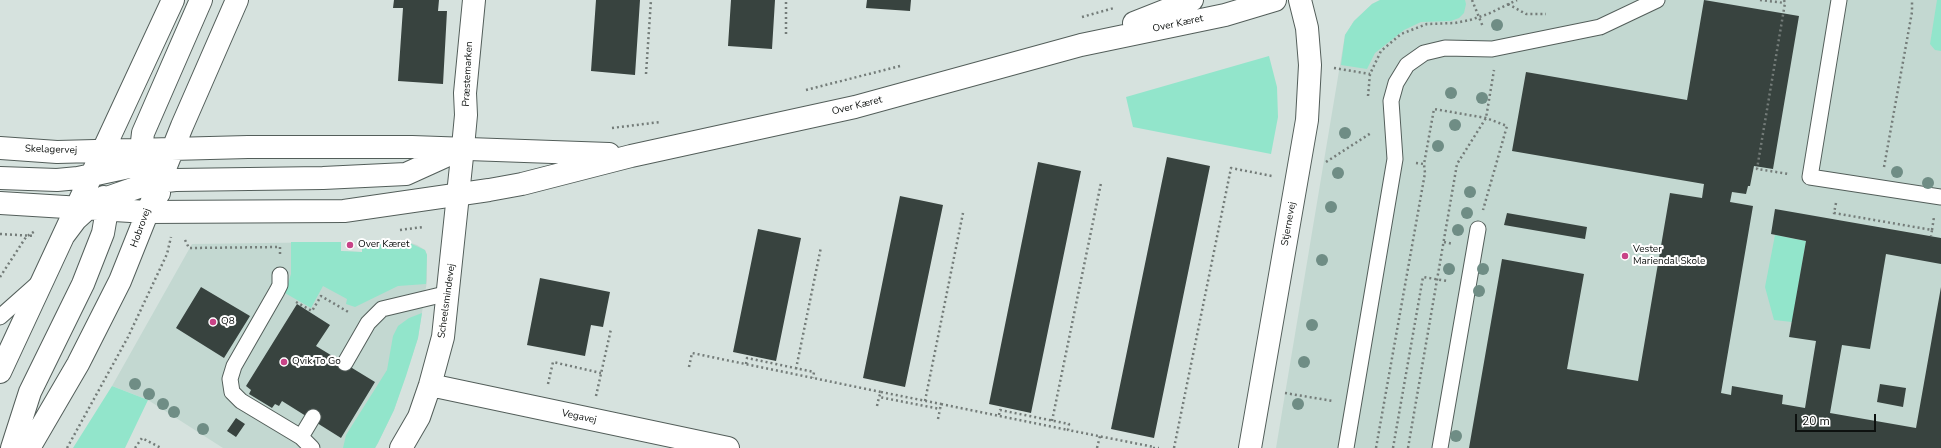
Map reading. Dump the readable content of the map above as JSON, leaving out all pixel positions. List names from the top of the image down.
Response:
{
  "streets": {
    "main road": [
      "Over Kæret",
      "Præstemarken",
      "Skelagervej",
      "Stjernevej",
      "Hobrovej",
      "Scheelsmindevej",
      "Vegavej"
    ]
  },
  "crossings": [
    ["Over Kæret", "Præstemarken"],
    ["Over Kæret", "Skelagervej"],
    ["Over Kæret", "Hobrovej"],
    ["Over Kæret", "Scheelsmindevej"],
    ["Præstemarken", "Scheelsmindevej"],
    ["Scheelsmindevej", "Vegavej"]
  ],
  "places": [
    "Over Kæret",
    "Vester Mariendal Skole",
    "Q8",
    "Qvik To Go"
  ],
  "scale_bar": "20 m"
}
